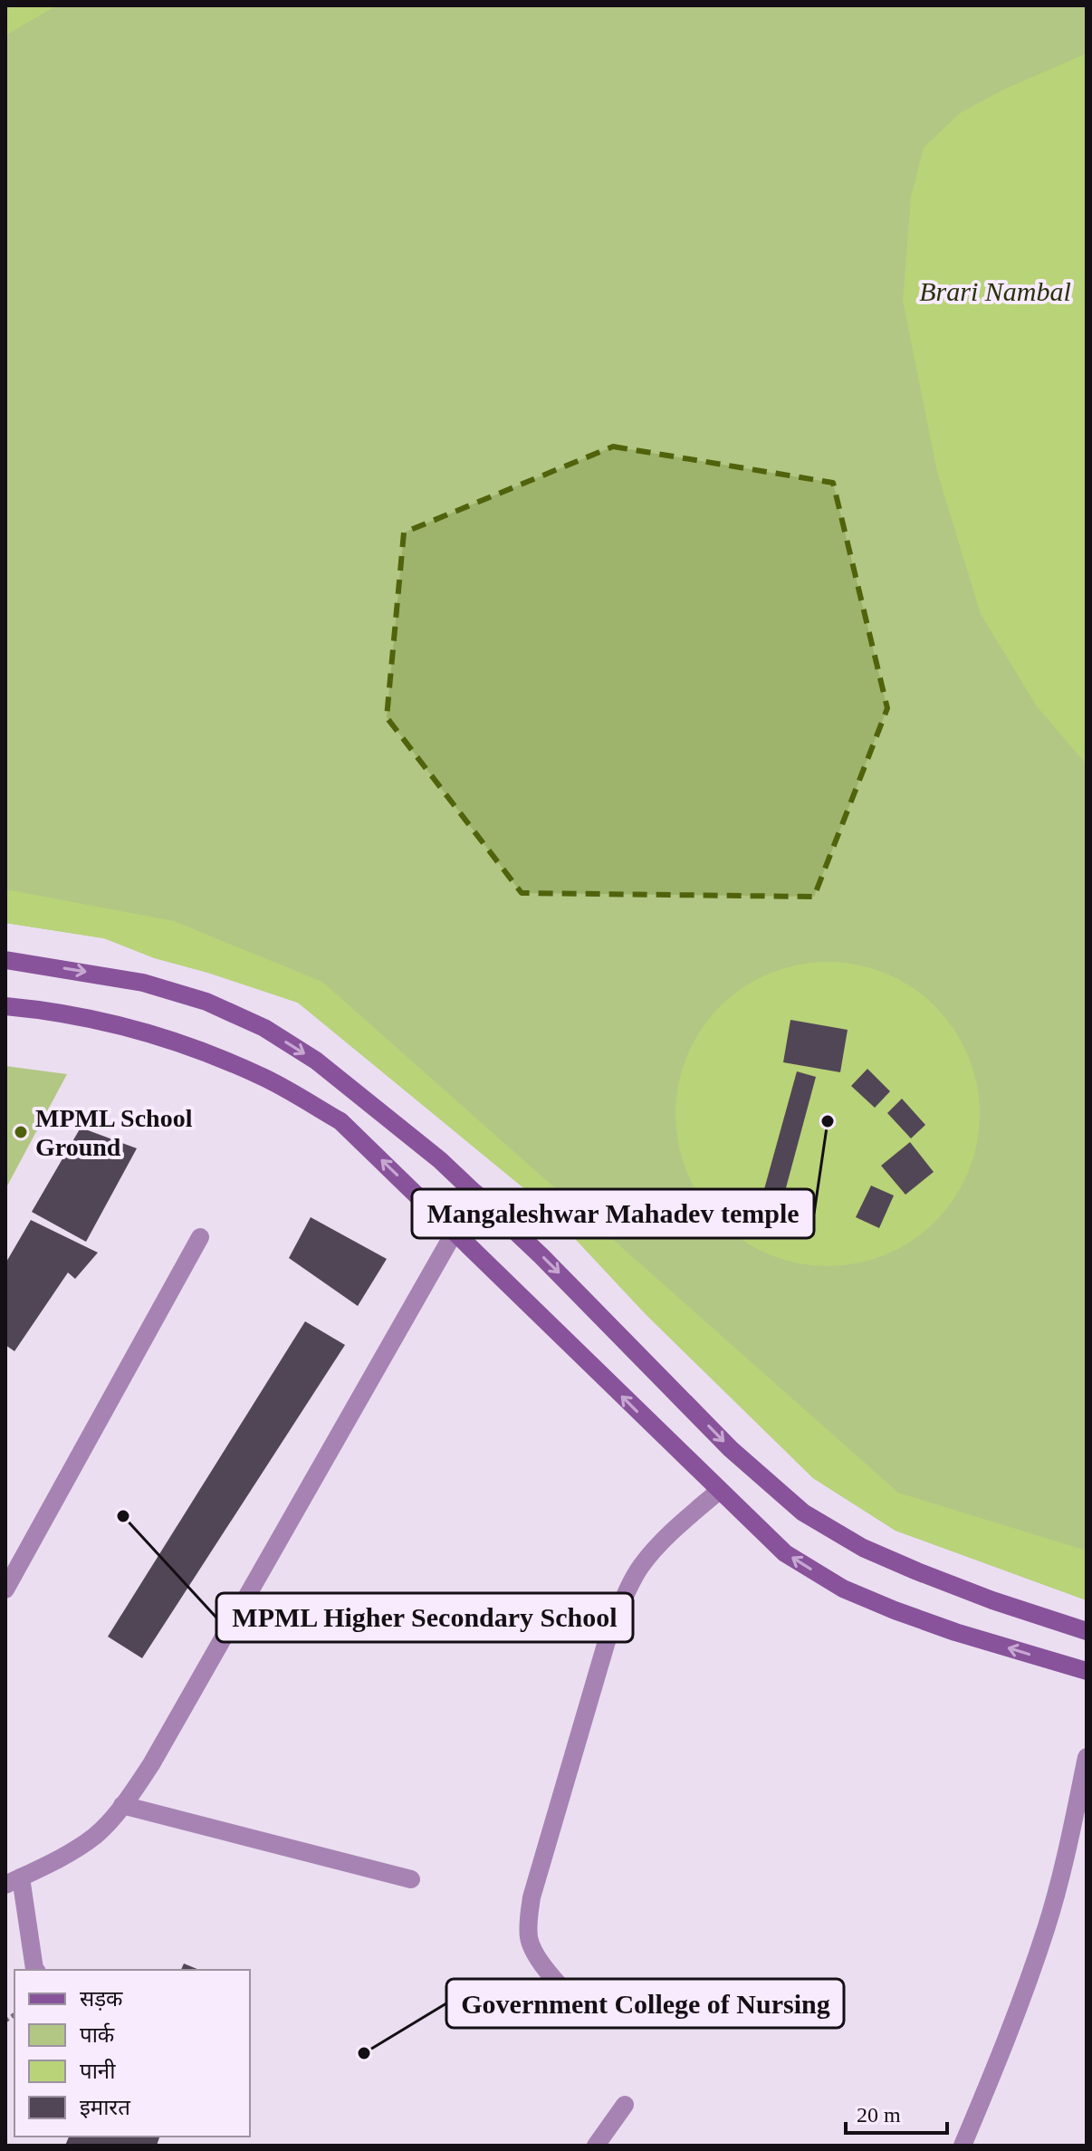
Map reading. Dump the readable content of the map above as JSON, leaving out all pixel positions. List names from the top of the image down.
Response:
{
  "water": ["Brari Nambal"],
  "places": [
    "Mangaleshwar Mahadev temple",
    "MPML School Ground",
    "MPML Higher Secondary School",
    "Government College of Nursing"
  ],
  "legend": [
    "सड़क",
    "पार्क",
    "पानी",
    "इमारत"
  ],
  "scale_bar": "20 m"
}
